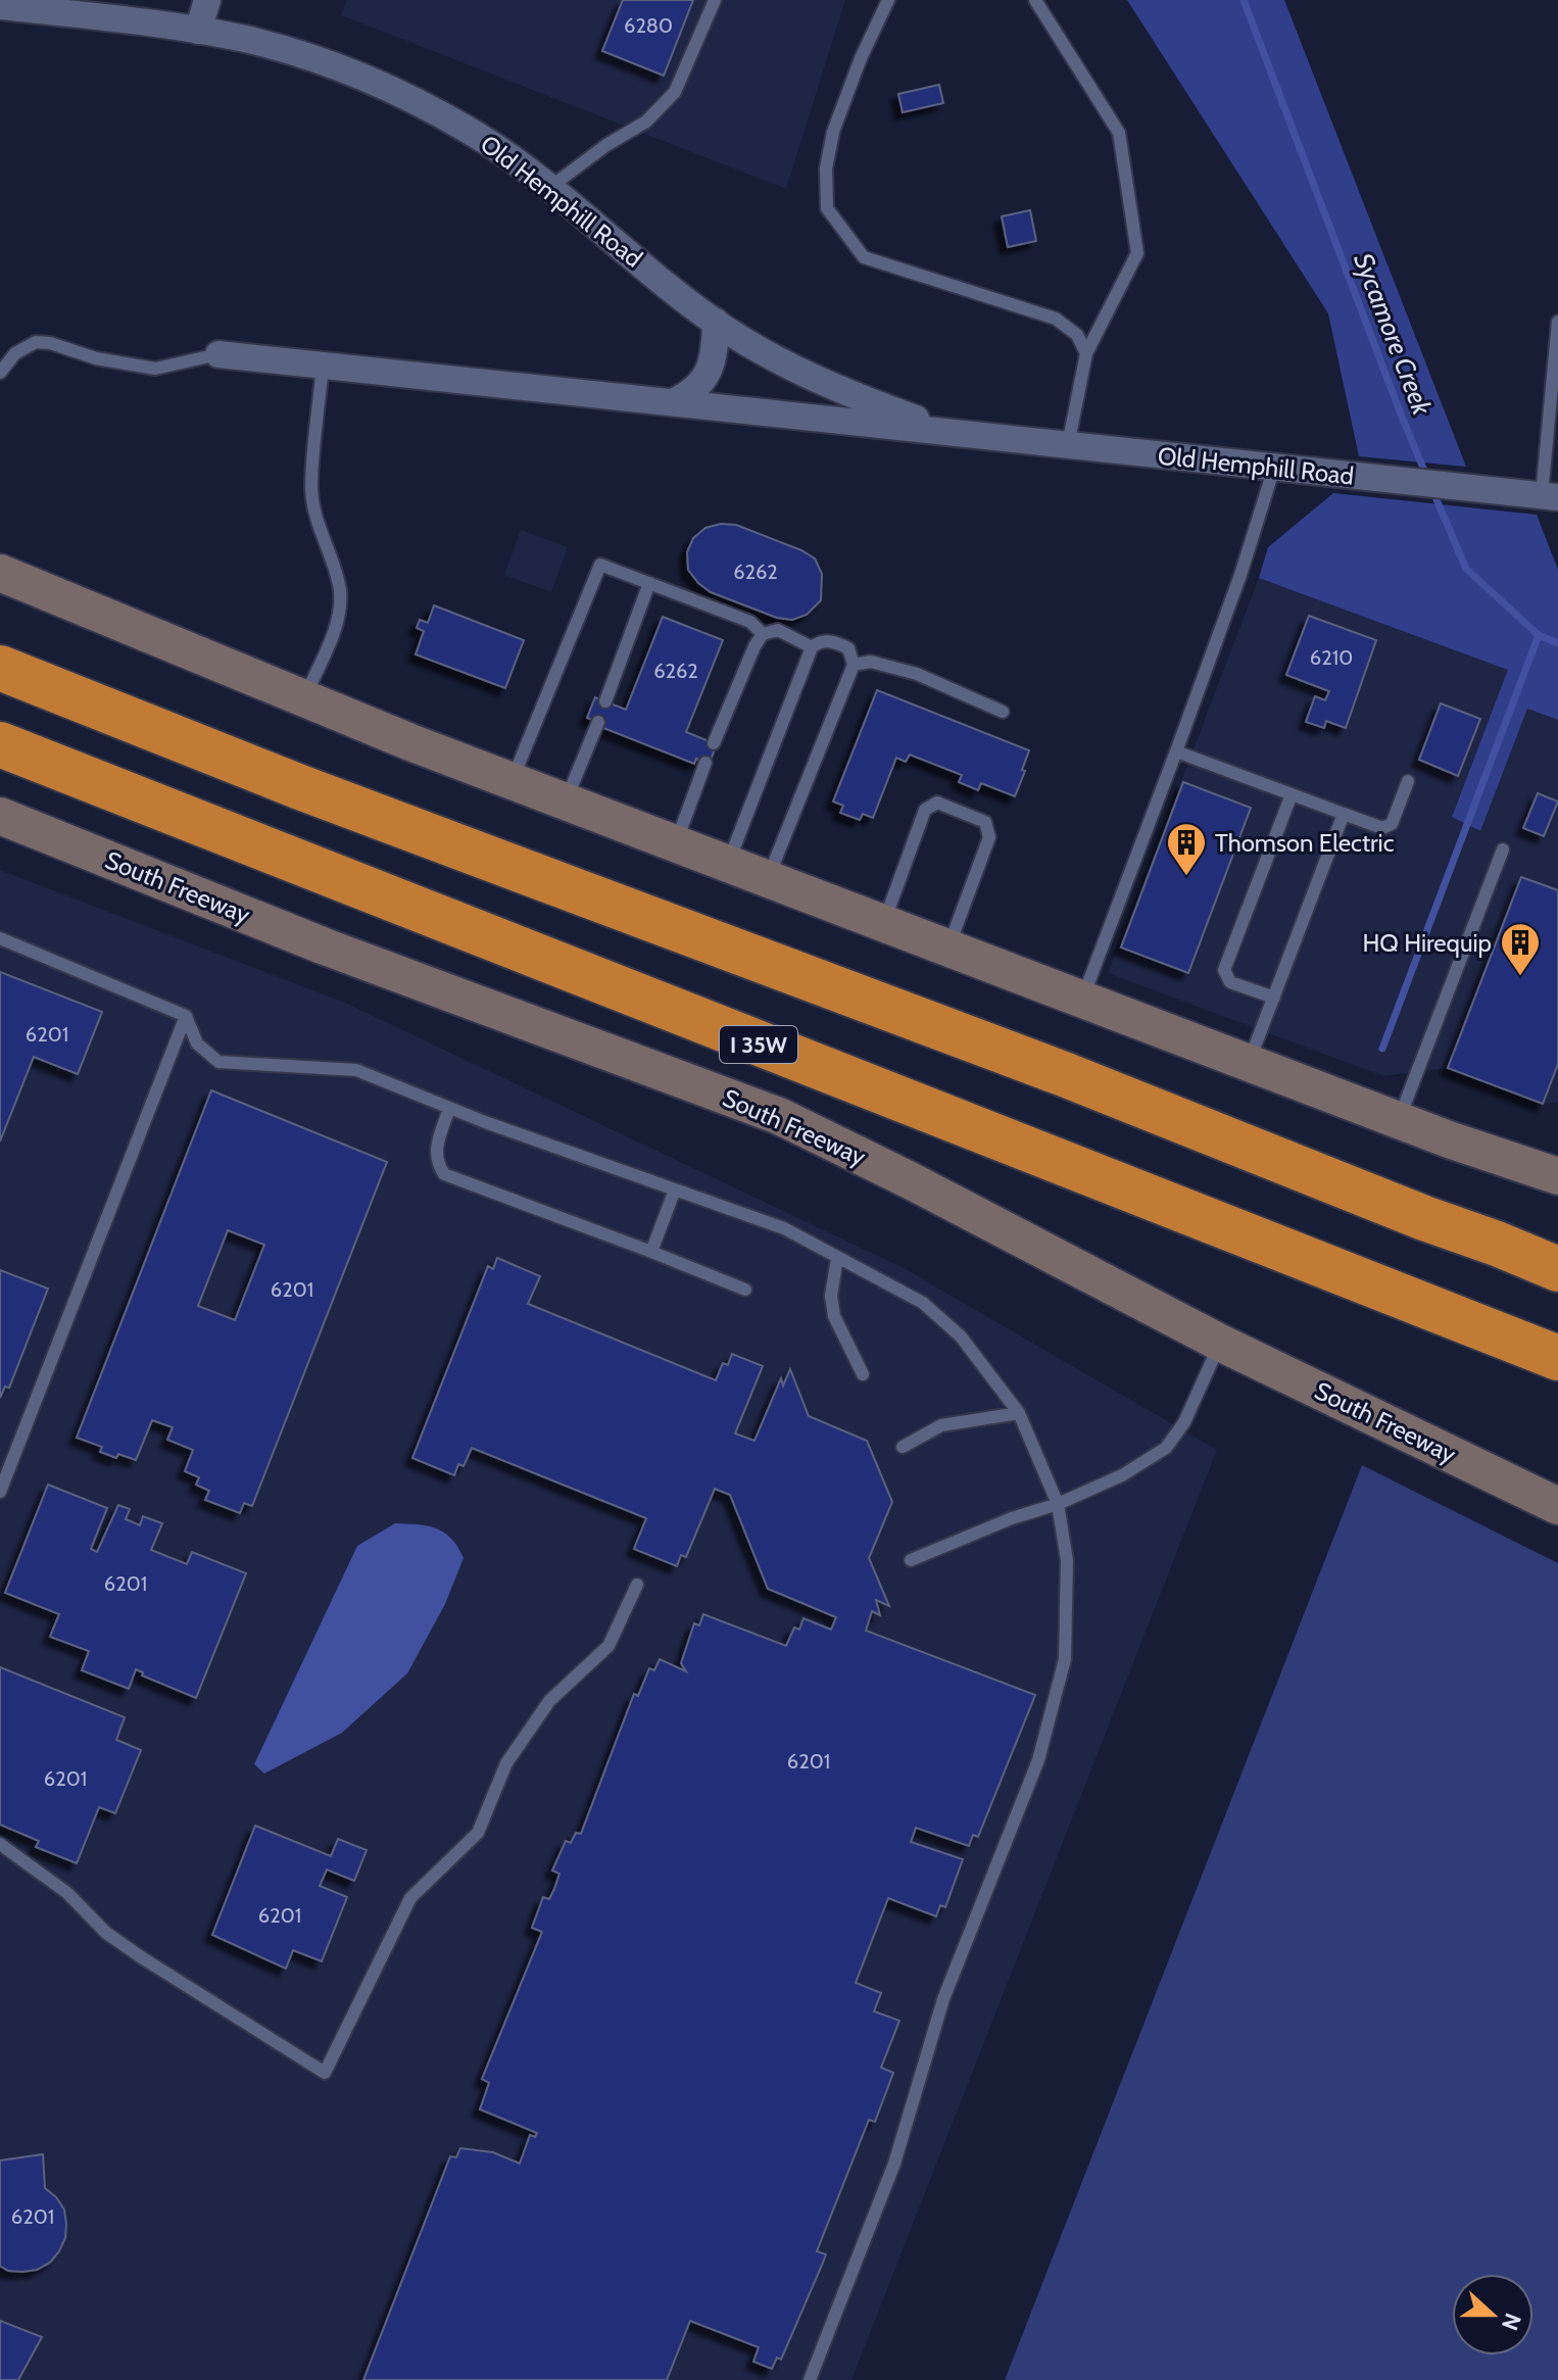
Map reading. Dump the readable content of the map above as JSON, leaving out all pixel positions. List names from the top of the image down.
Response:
{
  "streets": {
    "highway": ["I 35W"],
    "main road": ["South Freeway"],
    "street": ["Old Hemphill Road"]
  },
  "water": ["Sycamore Creek"],
  "places": {
    "building": ["Thomson Electric", "HQ Hirequip"]
  },
  "house_numbers": [
    "6280",
    "6262",
    "6210",
    "6262",
    "6201",
    "6201",
    "6201",
    "6201",
    "6201",
    "6201",
    "6201"
  ],
  "north": "right"
}
